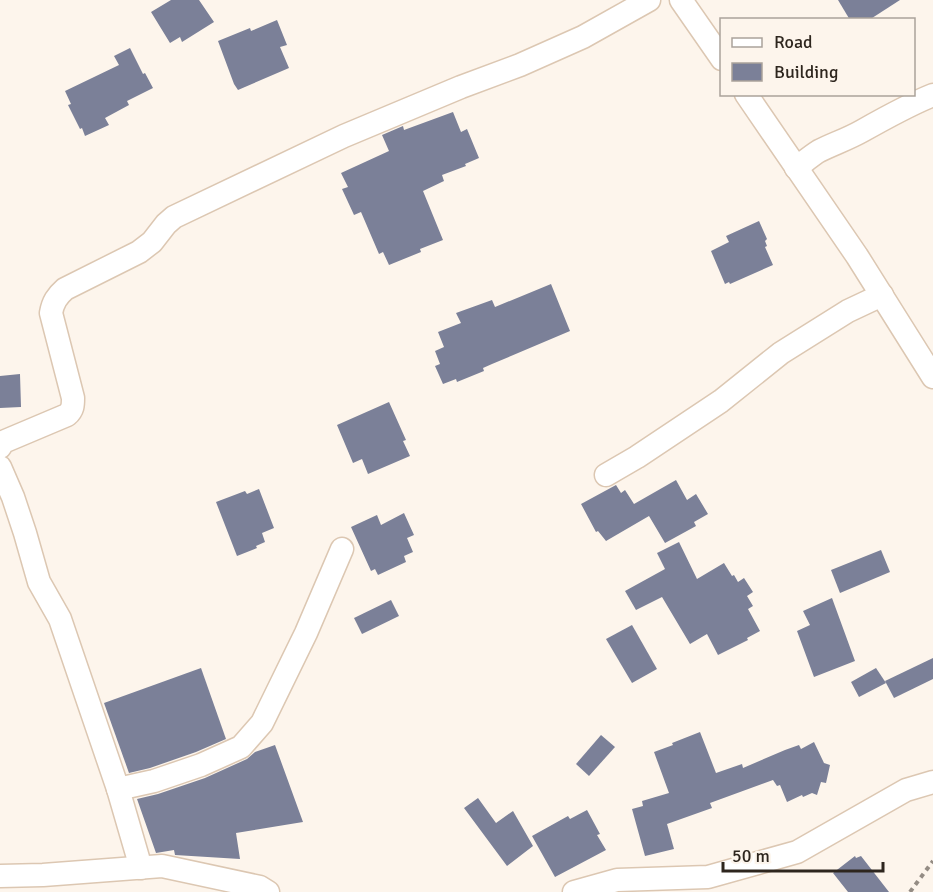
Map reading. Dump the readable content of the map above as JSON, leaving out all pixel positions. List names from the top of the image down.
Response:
{
  "legend": ["Road", "Building"],
  "scale_bar": "50 m"
}
